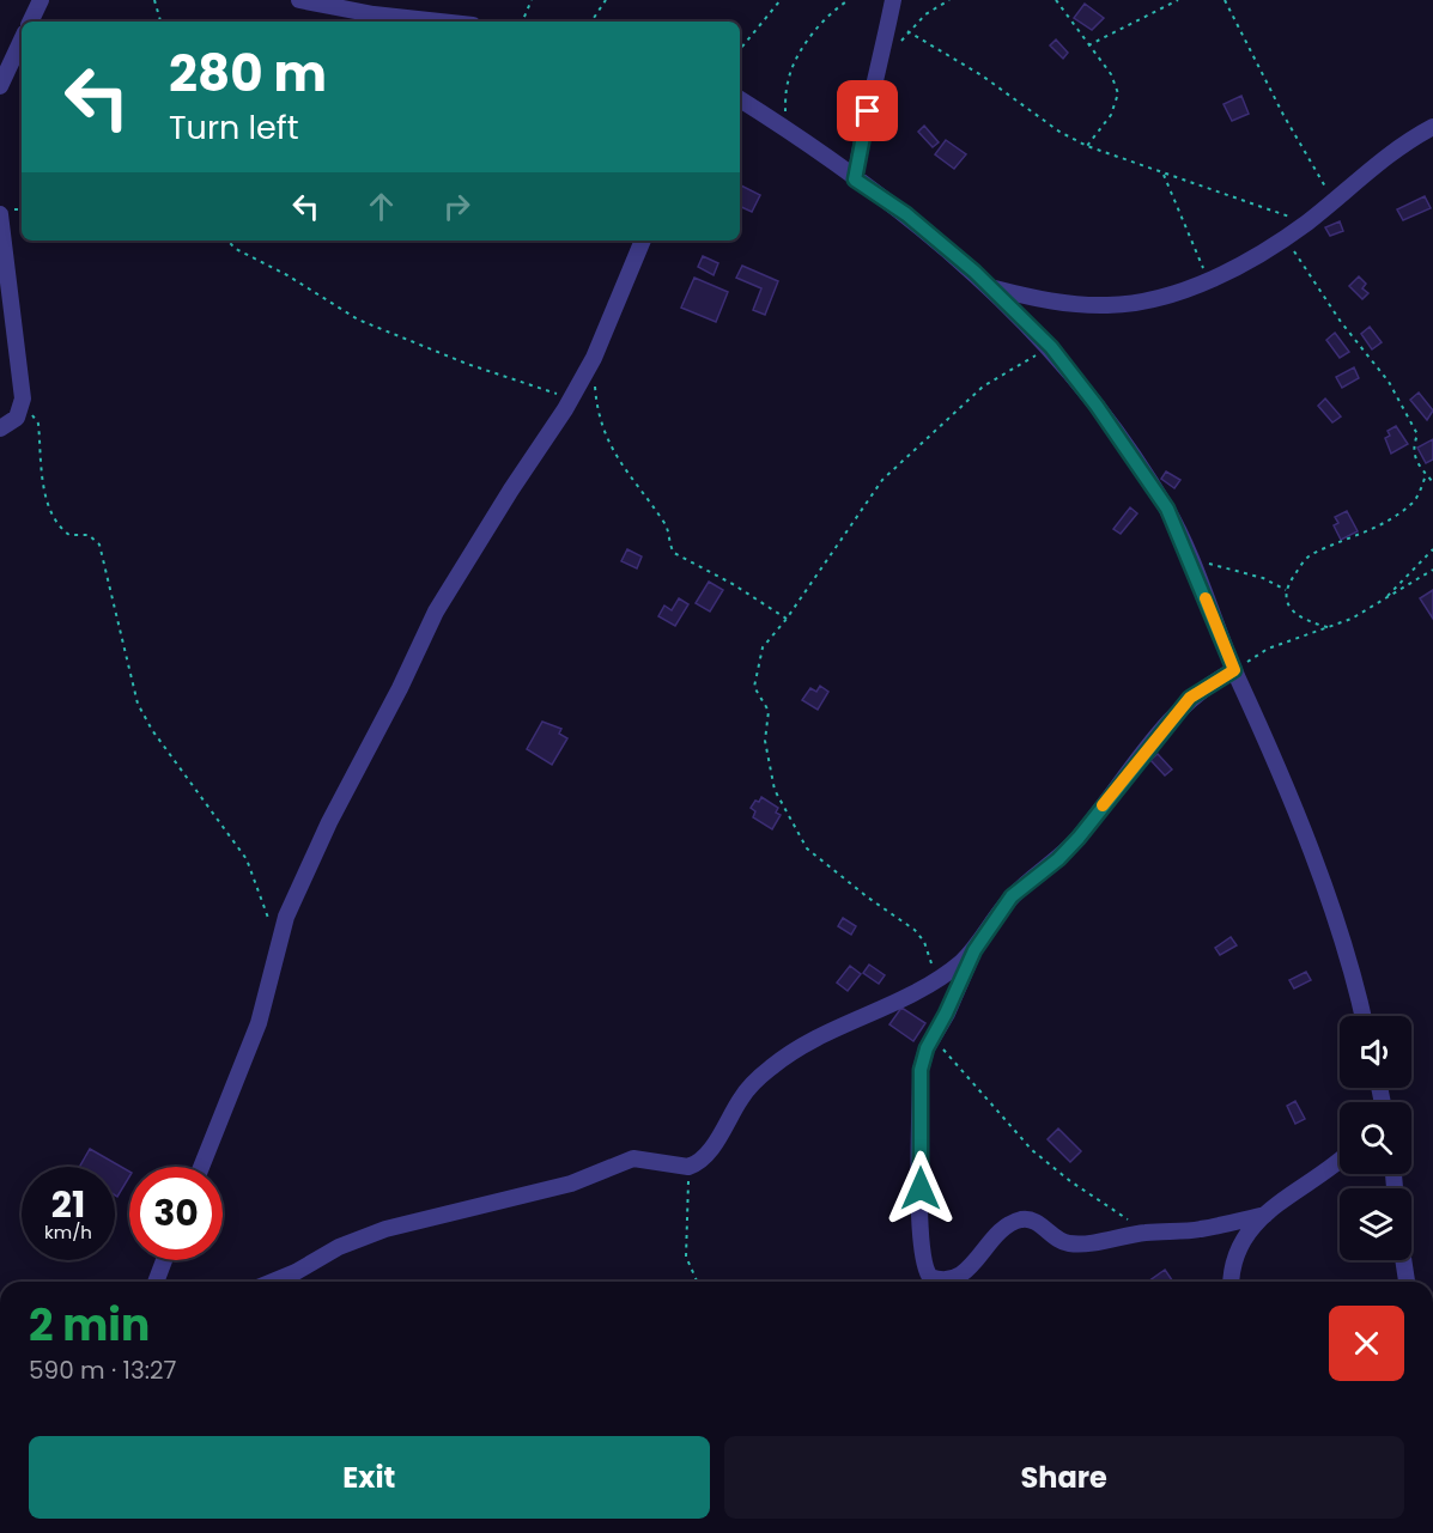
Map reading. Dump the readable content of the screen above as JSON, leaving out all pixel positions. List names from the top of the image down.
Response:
{
  "page": {
    "turn": ["280 m", "Turn left"],
    "speed": "21 km/h",
    "limit": "30",
    "heading": ["2 min", "590 m · 13:27"],
    "buttons": ["Exit", "Share"]
  }
}
